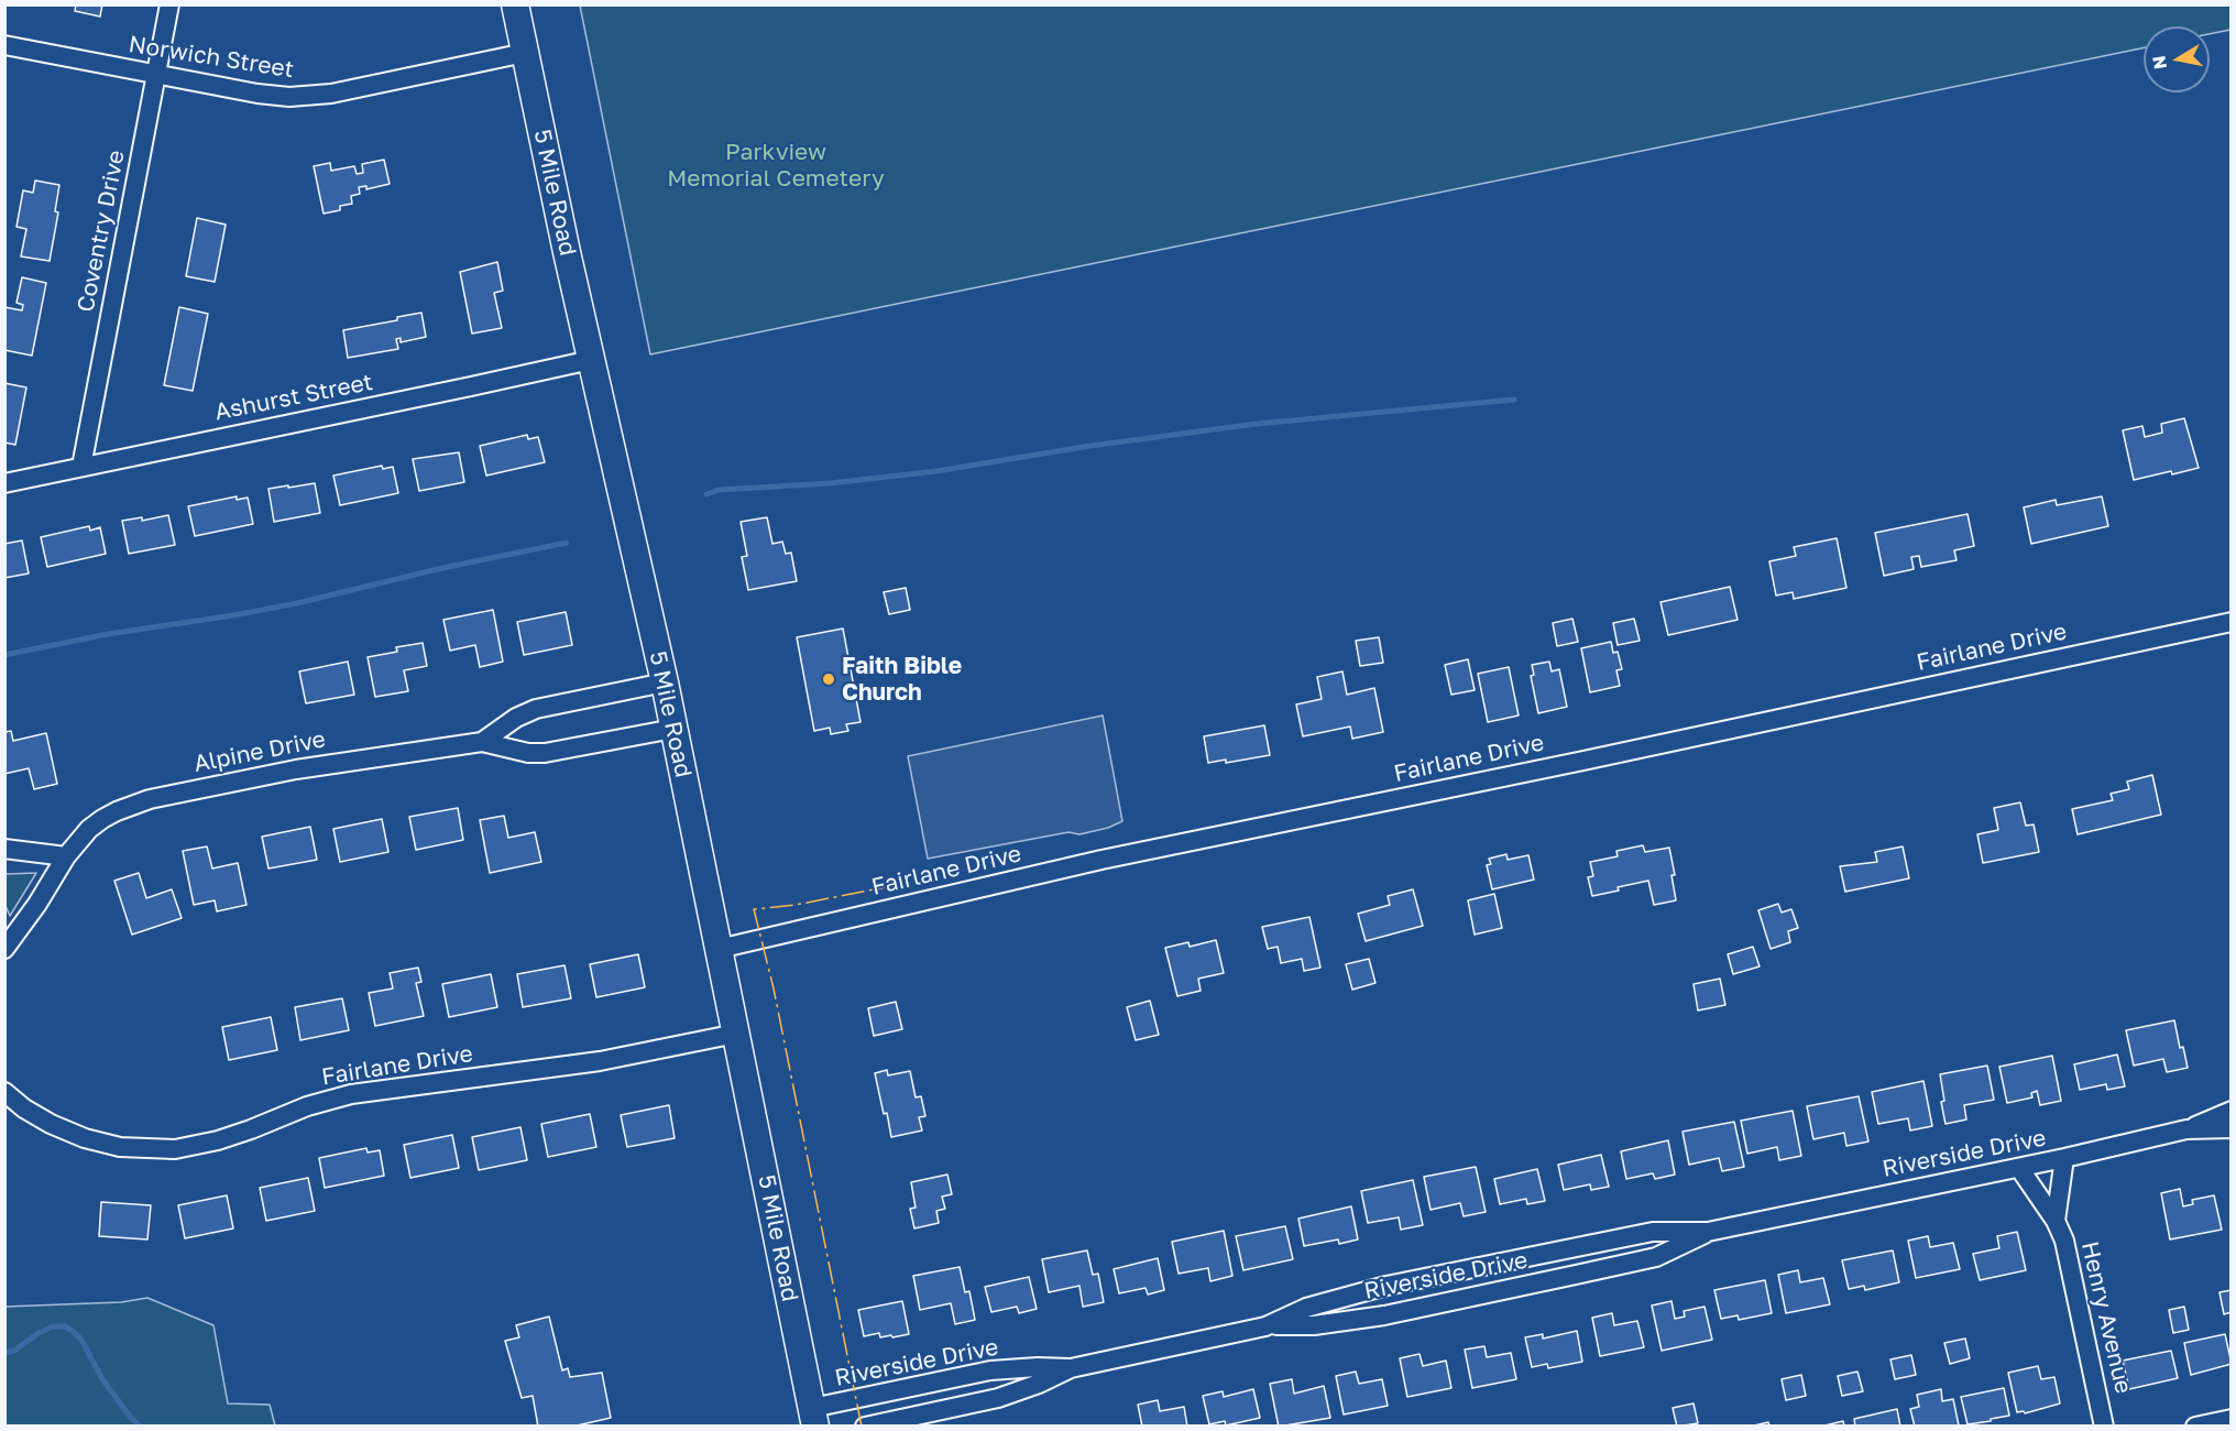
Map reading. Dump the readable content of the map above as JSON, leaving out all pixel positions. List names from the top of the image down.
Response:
{
  "streets": {
    "main road": ["5 Mile Road"],
    "street": [
      "Norwich Street",
      "Coventry Drive",
      "Ashurst Street",
      "Fairlane Drive",
      "Alpine Drive",
      "Riverside Drive",
      "Henry Avenue"
    ]
  },
  "crossings": [
    ["Norwich Street", "5 Mile Road"],
    ["Norwich Street", "Coventry Drive"],
    ["5 Mile Road", "Ashurst Street"],
    ["5 Mile Road", "Fairlane Drive"],
    ["5 Mile Road", "Alpine Drive"],
    ["5 Mile Road", "Riverside Drive"],
    ["Coventry Drive", "Ashurst Street"],
    ["Riverside Drive", "Henry Avenue"]
  ],
  "parks": ["Parkview Memorial Cemetery"],
  "places": ["Faith Bible Church"],
  "north": "left"
}
